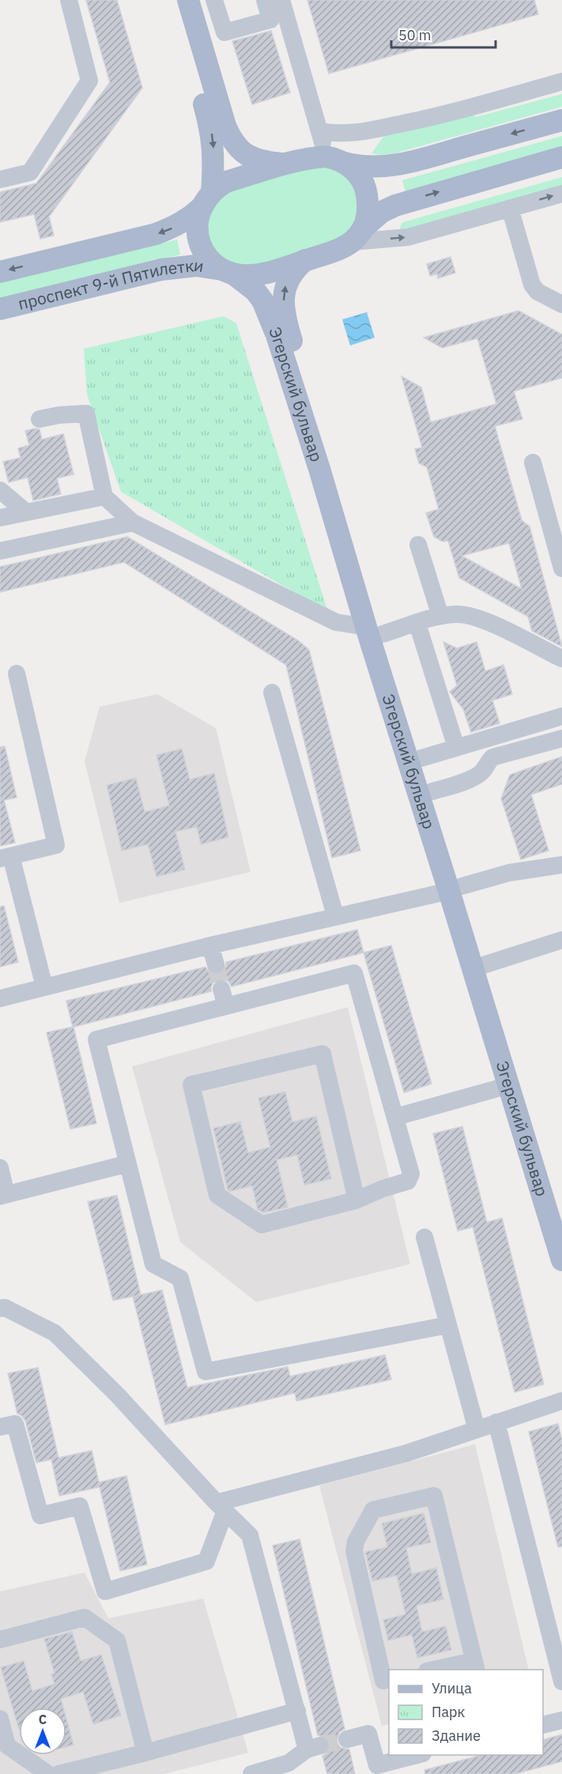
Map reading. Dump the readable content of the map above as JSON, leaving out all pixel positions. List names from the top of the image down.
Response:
{
  "streets": {
    "main road": ["проспект 9-й Пятилетки", "Эгерский бульвар"]
  },
  "crossings": [
    ["проспект 9-й Пятилетки", "Эгерский бульвар"]
  ],
  "legend": ["Улица", "Парк", "Здание"],
  "scale_bar": "50 m",
  "north": "top"
}
